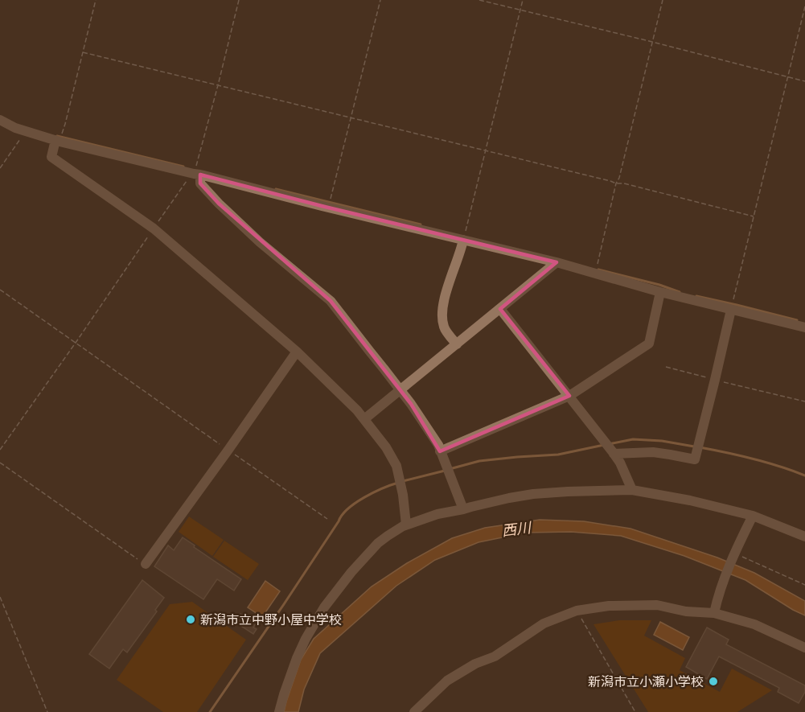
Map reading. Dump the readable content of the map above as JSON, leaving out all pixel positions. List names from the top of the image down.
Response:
{
  "water": ["西川"],
  "places": ["新潟市立中野小屋中学校", "新潟市立小瀬小学校"]
}
